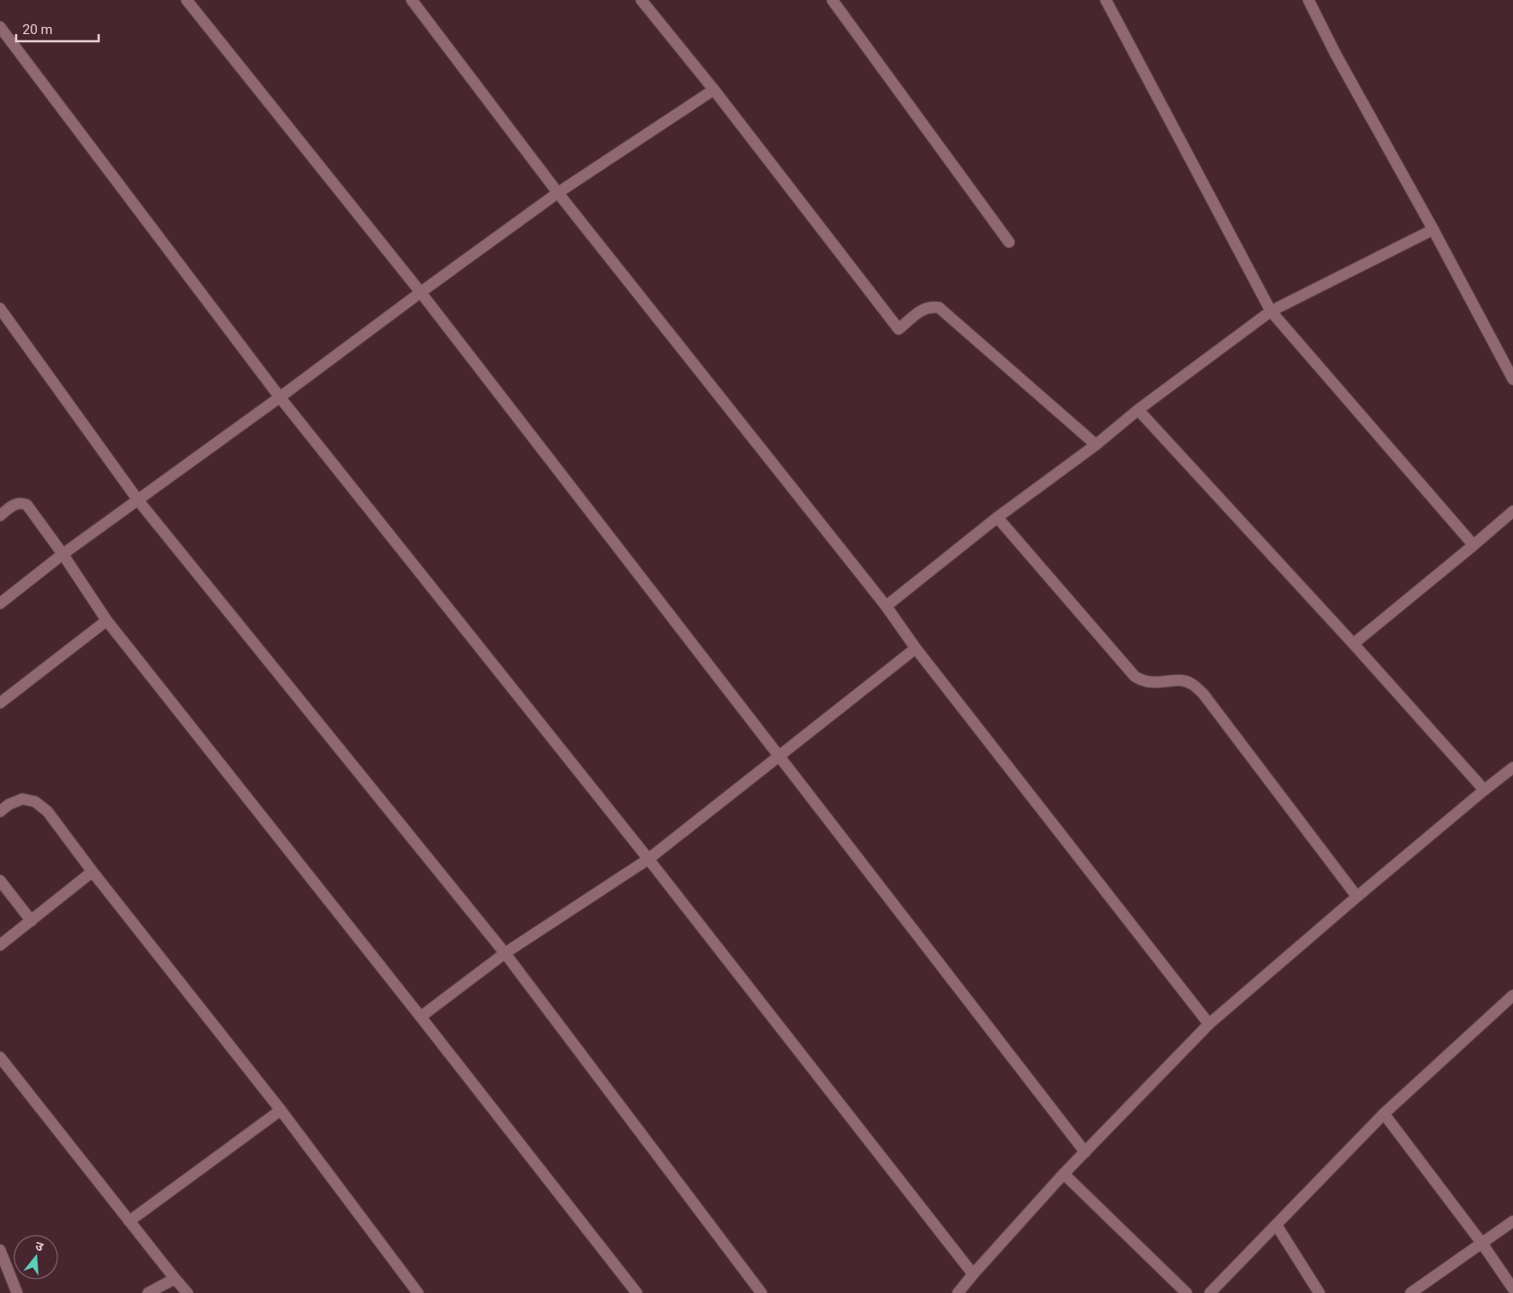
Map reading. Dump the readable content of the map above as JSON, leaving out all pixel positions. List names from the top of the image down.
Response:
{
  "scale_bar": "20 m",
  "north": "top"
}
